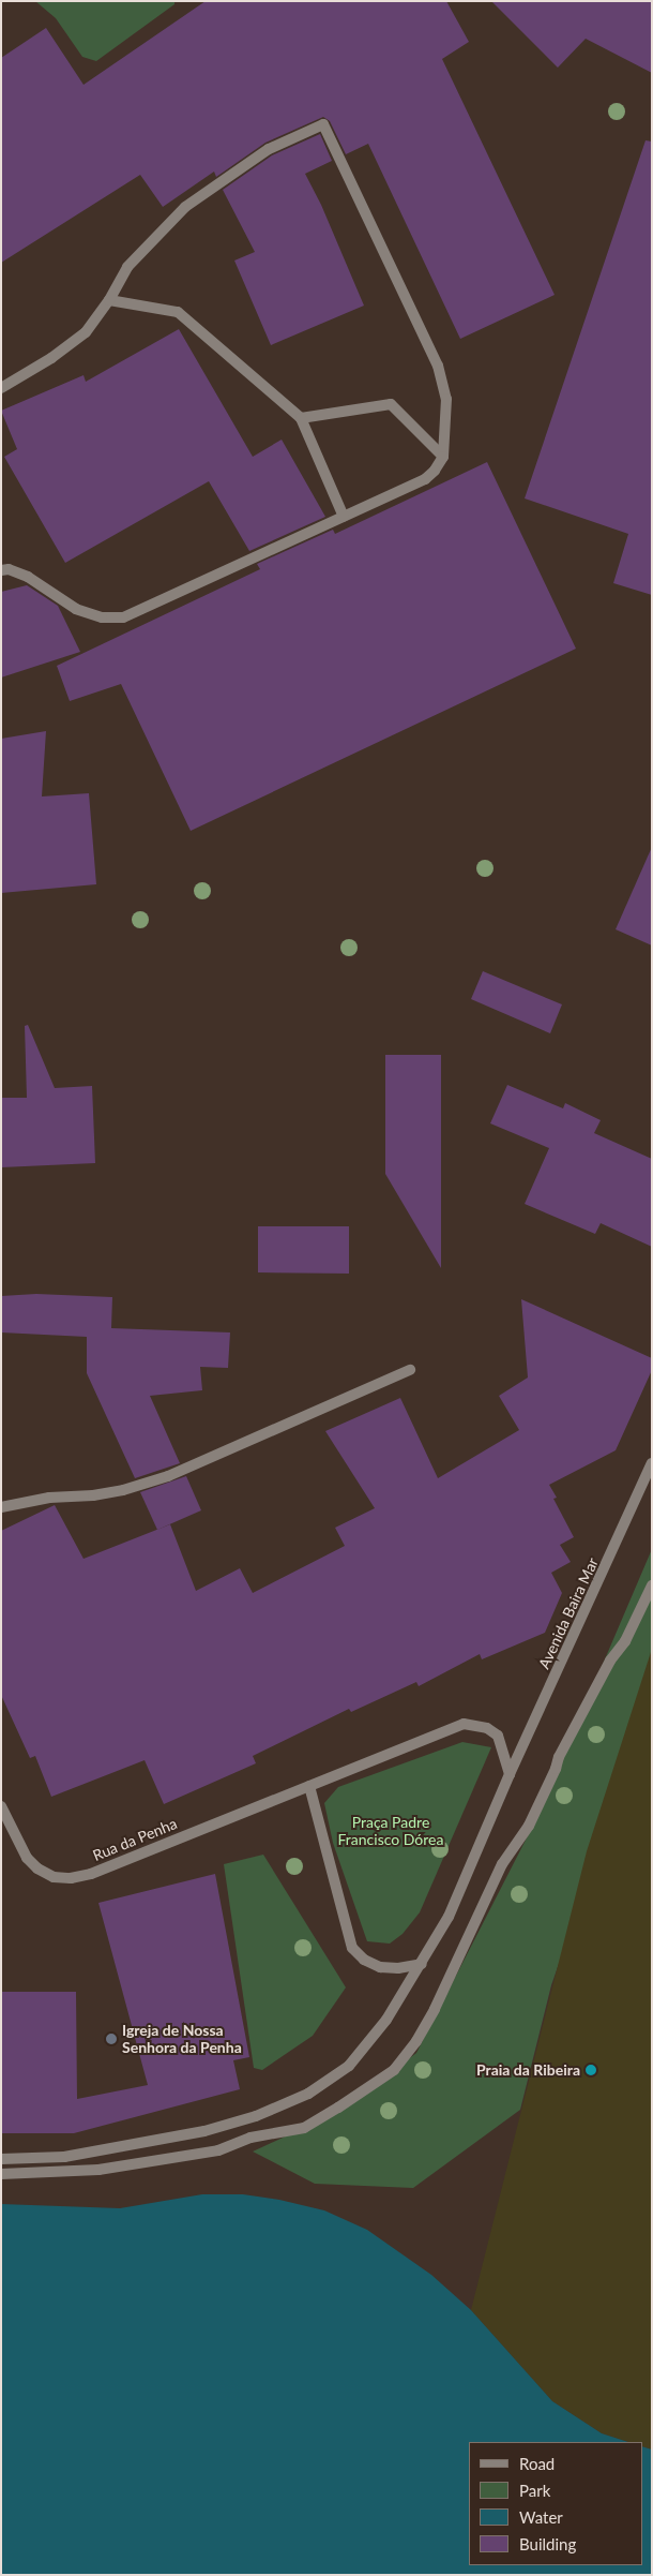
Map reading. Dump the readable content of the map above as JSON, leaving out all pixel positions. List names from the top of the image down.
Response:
{
  "streets": {
    "street": ["Avenida Baira Mar", "Rua da Penha"]
  },
  "parks": ["Praça Padre Francisco Dórea"],
  "places": ["Igreja de Nossa Senhora da Penha", "Praia da Ribeira"],
  "legend": [
    "Road",
    "Park",
    "Water",
    "Building"
  ]
}
